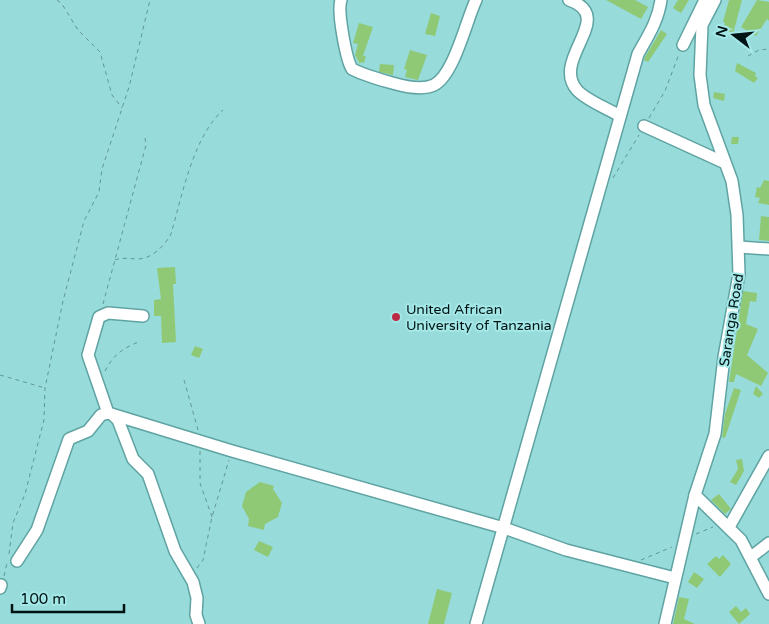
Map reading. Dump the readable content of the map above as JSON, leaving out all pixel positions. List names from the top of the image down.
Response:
{
  "streets": {
    "street": ["Saranga Road"]
  },
  "places": ["United African University of Tanzania"],
  "scale_bar": "100 m",
  "north": "left"
}
